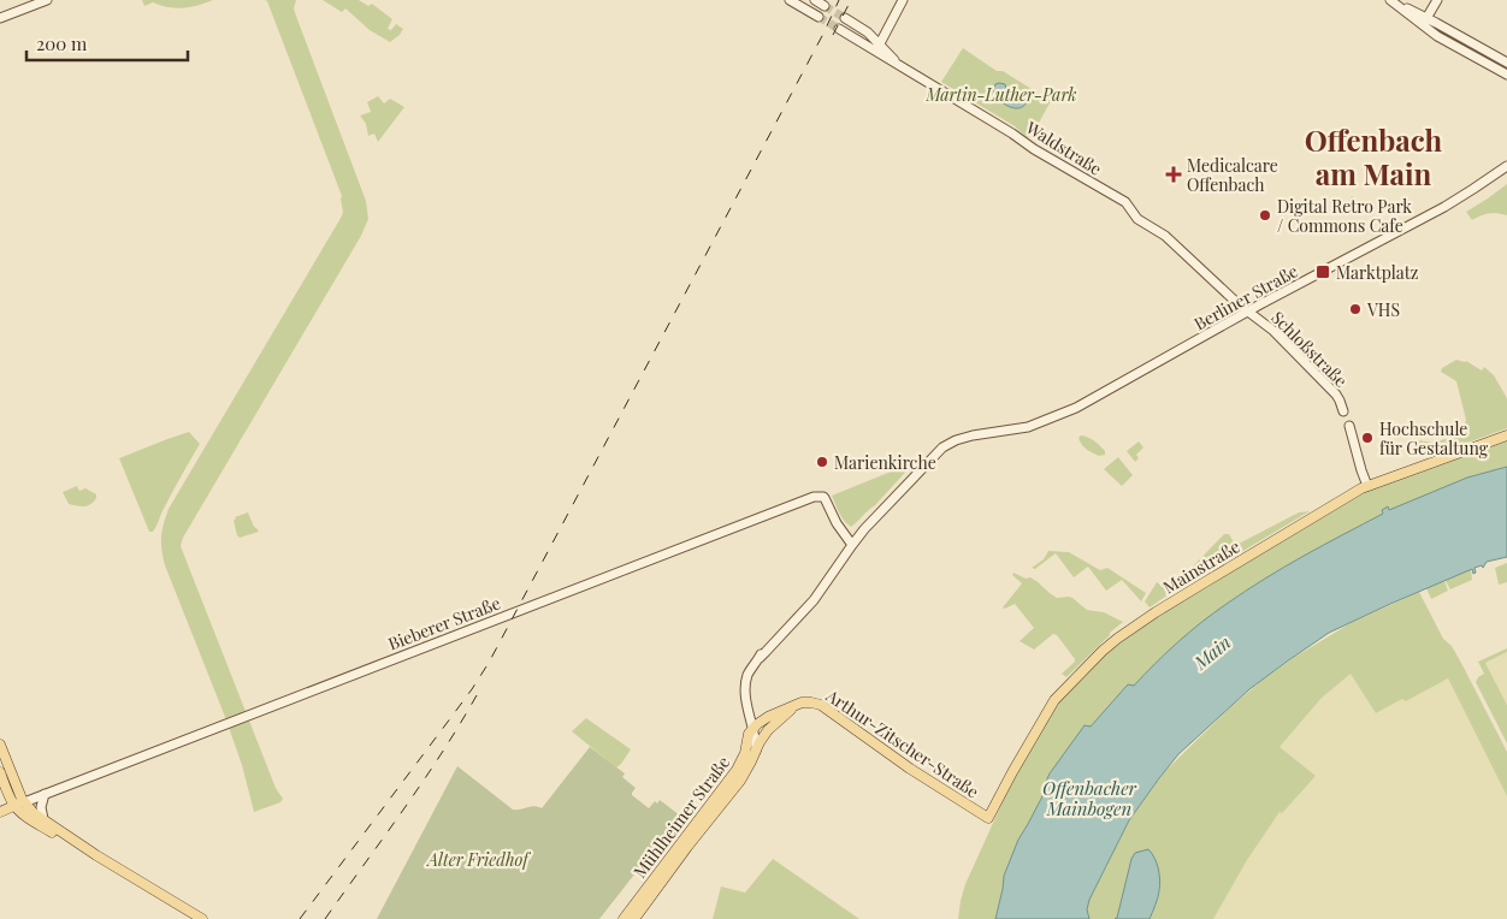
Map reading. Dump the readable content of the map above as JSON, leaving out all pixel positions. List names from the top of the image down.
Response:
{
  "streets": {
    "main road": [
      "Mainstraße",
      "Bieberer Straße",
      "Arthur-Zitscher-Straße",
      "Mühlheimer Straße"
    ],
    "street": ["Waldstraße", "Berliner Straße", "Schloßstraße"]
  },
  "crossings": [
    ["Waldstraße", "Berliner Straße"],
    ["Waldstraße", "Schloßstraße"],
    ["Berliner Straße", "Schloßstraße"],
    ["Berliner Straße", "Bieberer Straße"],
    ["Mainstraße", "Arthur-Zitscher-Straße"],
    ["Arthur-Zitscher-Straße", "Mühlheimer Straße"]
  ],
  "districts": ["Offenbach am Main"],
  "water": ["Main", "Offenbacher Mainbogen"],
  "parks": ["Martin-Luther-Park", "Alter Friedhof"],
  "places": {
    "health": ["Medicalcare Offenbach"],
    "other": [
      "Digital Retro Park / Commons Cafe",
      "VHS",
      "Hochschule für Gestaltung",
      "Marienkirche"
    ],
    "transit": ["Marktplatz"]
  },
  "scale_bar": "200 m"
}
